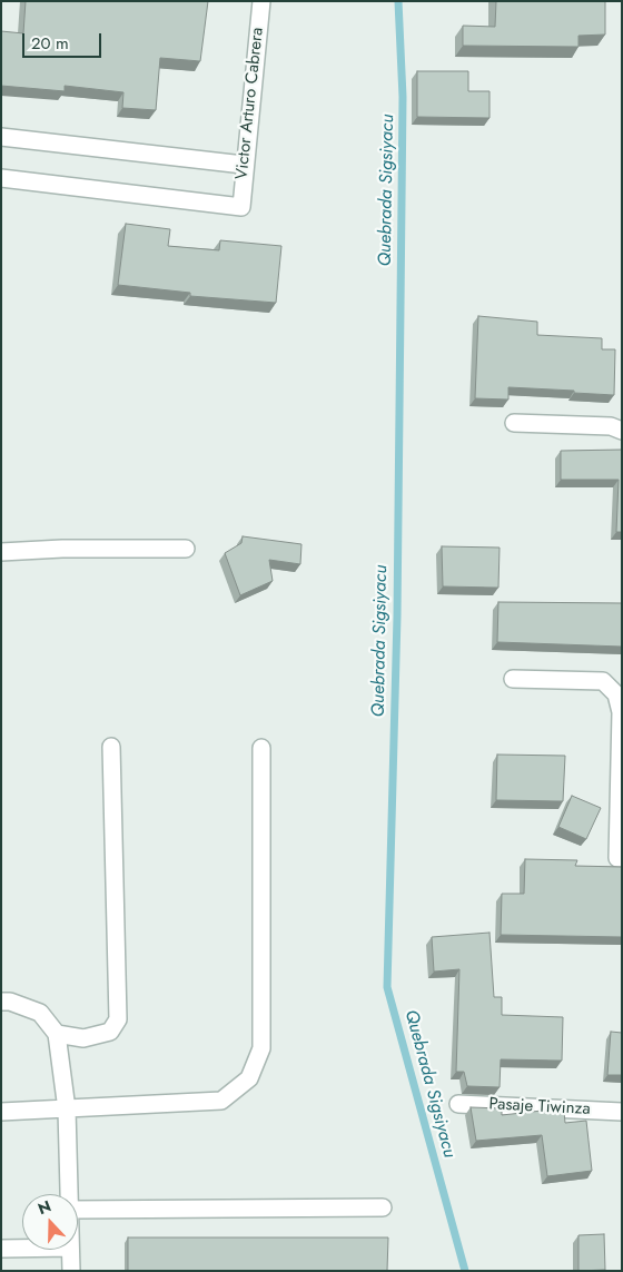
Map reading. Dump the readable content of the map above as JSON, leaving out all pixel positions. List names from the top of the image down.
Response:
{
  "streets": {
    "street": ["Victor Arturo Cabrera", "Pasaje Tiwinza"]
  },
  "water": ["Quebrada Sigsiyacu"],
  "scale_bar": "20 m",
  "north": "top"
}
